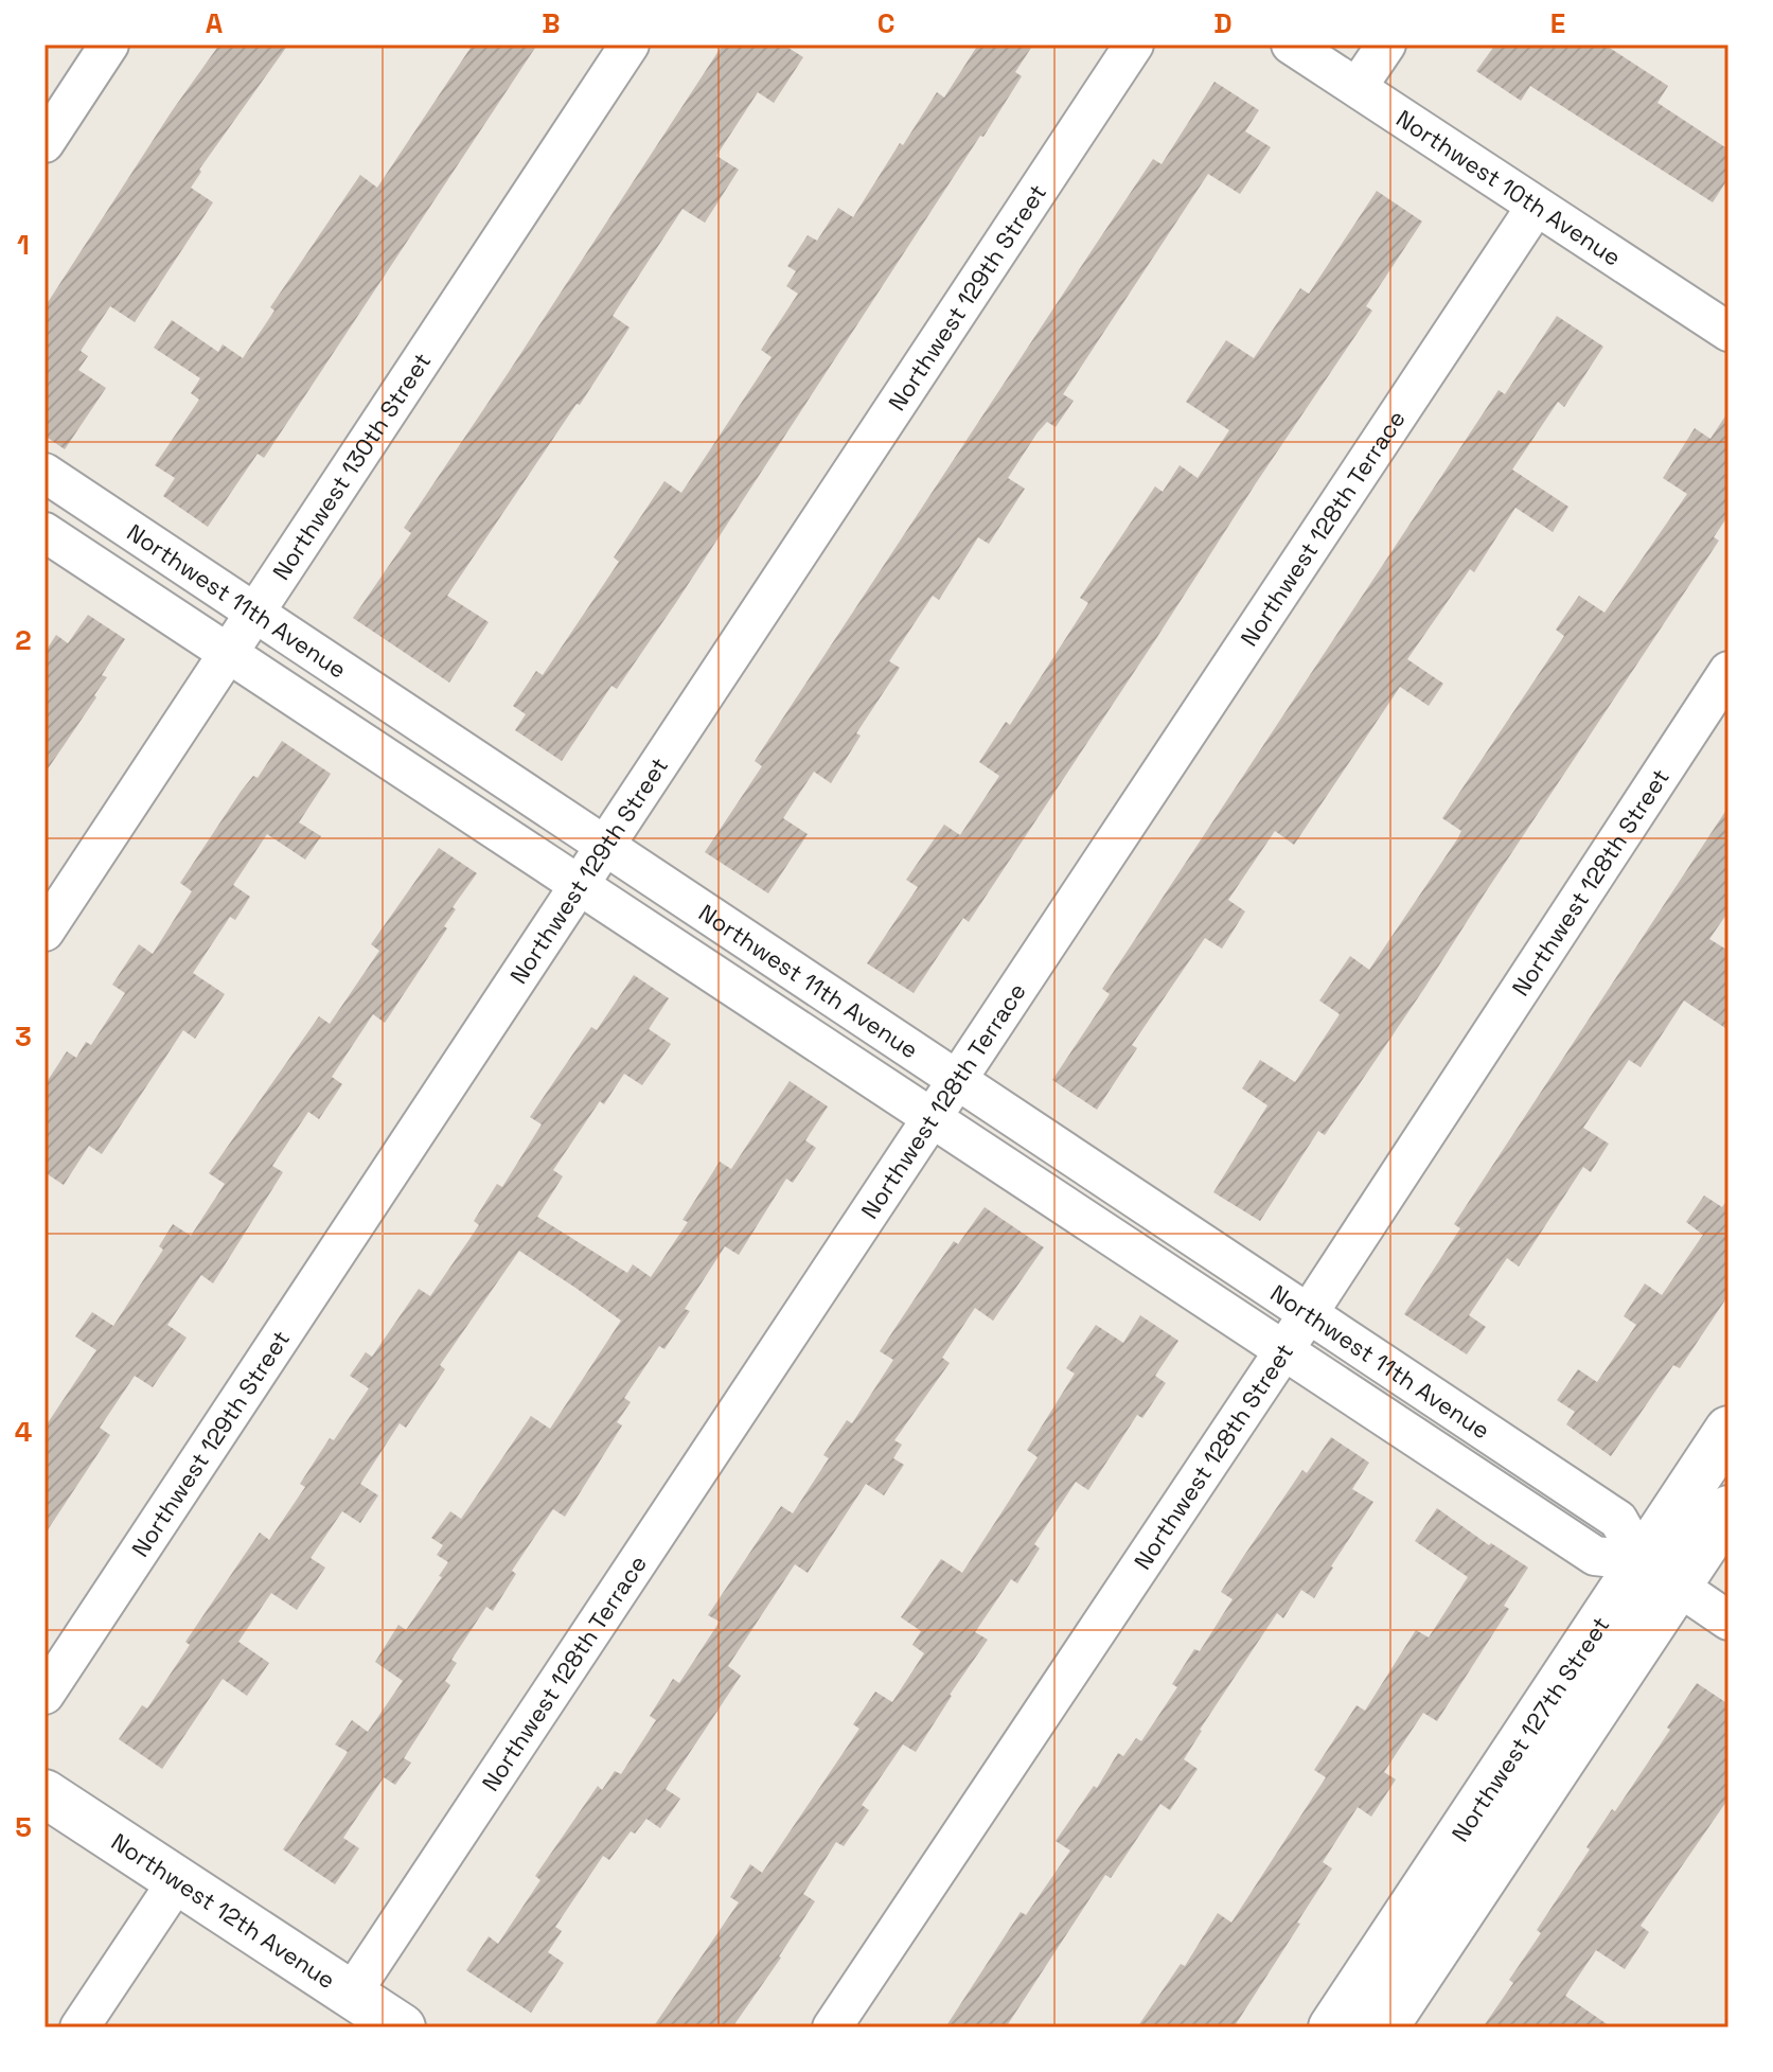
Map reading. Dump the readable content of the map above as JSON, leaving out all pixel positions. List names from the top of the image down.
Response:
{
  "streets": {
    "street": [
      "Northwest 10th Avenue",
      "Northwest 129th Street",
      "Northwest 130th Street",
      "Northwest 128th Terrace",
      "Northwest 11th Avenue",
      "Northwest 128th Street",
      "Northwest 127th Street",
      "Northwest 12th Avenue"
    ]
  },
  "crossings": [
    ["Northwest 10th Avenue", "Northwest 128th Terrace"],
    ["Northwest 129th Street", "Northwest 11th Avenue"],
    ["Northwest 130th Street", "Northwest 11th Avenue"],
    ["Northwest 128th Terrace", "Northwest 11th Avenue"],
    ["Northwest 128th Terrace", "Northwest 12th Avenue"],
    ["Northwest 11th Avenue", "Northwest 128th Street"],
    ["Northwest 11th Avenue", "Northwest 127th Street"]
  ],
  "grid": {
    "columns": [
      "A",
      "B",
      "C",
      "D",
      "E"
    ],
    "rows": [
      "1",
      "2",
      "3",
      "4",
      "5"
    ]
  }
}
